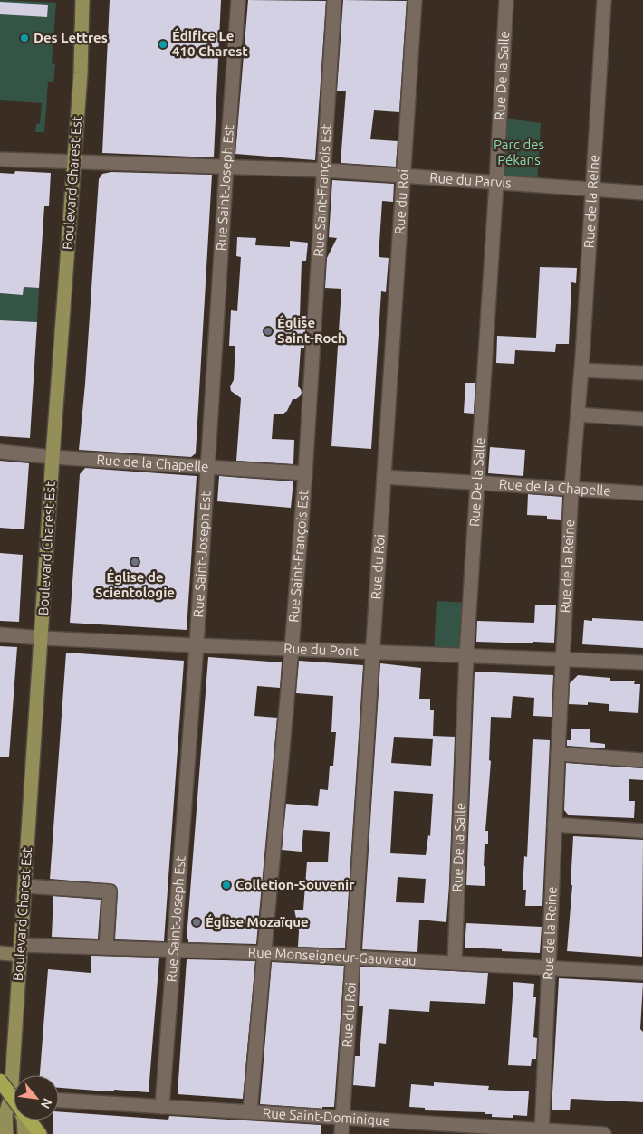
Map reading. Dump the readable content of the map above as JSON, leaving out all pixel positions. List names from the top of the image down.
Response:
{
  "streets": {
    "main road": ["Boulevard Charest Est", "Rue Monseigneur-Gauvreau"],
    "street": [
      "Rue De la Salle",
      "Rue du Parvis",
      "Rue Saint-Joseph Est",
      "Rue Saint-François Est",
      "Rue du Roi",
      "Rue de la Reine",
      "Rue de la Chapelle",
      "Rue du Pont",
      "Rue Saint-Dominique"
    ]
  },
  "crossings": [
    ["Rue De la Salle", "Rue du Parvis"],
    ["Rue De la Salle", "Rue de la Chapelle"],
    ["Rue De la Salle", "Rue du Pont"],
    ["Rue De la Salle", "Rue Monseigneur-Gauvreau"],
    ["Rue du Parvis", "Boulevard Charest Est"],
    ["Rue du Parvis", "Rue Saint-Joseph Est"],
    ["Rue du Parvis", "Rue Saint-François Est"],
    ["Rue du Parvis", "Rue du Roi"],
    ["Rue du Parvis", "Rue de la Reine"],
    ["Boulevard Charest Est", "Rue de la Chapelle"],
    ["Boulevard Charest Est", "Rue du Pont"],
    ["Boulevard Charest Est", "Rue Monseigneur-Gauvreau"],
    ["Rue Saint-Joseph Est", "Rue de la Chapelle"],
    ["Rue Saint-Joseph Est", "Rue du Pont"],
    ["Rue Saint-Joseph Est", "Rue Monseigneur-Gauvreau"],
    ["Rue Saint-Joseph Est", "Rue Saint-Dominique"],
    ["Rue Saint-François Est", "Rue de la Chapelle"],
    ["Rue Saint-François Est", "Rue du Pont"],
    ["Rue Saint-François Est", "Rue Monseigneur-Gauvreau"],
    ["Rue Saint-François Est", "Rue Saint-Dominique"],
    ["Rue du Roi", "Rue de la Chapelle"],
    ["Rue du Roi", "Rue du Pont"],
    ["Rue du Roi", "Rue Monseigneur-Gauvreau"],
    ["Rue du Roi", "Rue Saint-Dominique"],
    ["Rue de la Reine", "Rue de la Chapelle"],
    ["Rue de la Reine", "Rue du Pont"],
    ["Rue de la Reine", "Rue Monseigneur-Gauvreau"],
    ["Rue de la Reine", "Rue Saint-Dominique"]
  ],
  "parks": ["Parc des Pékans"],
  "places": [
    "Des Lettres",
    "Édifice Le 410 Charest",
    "Église Saint-Roch",
    "Église de Scientologie",
    "Colletion-Souvenir",
    "Église Mozaïque"
  ],
  "north": "bottom right"
}
